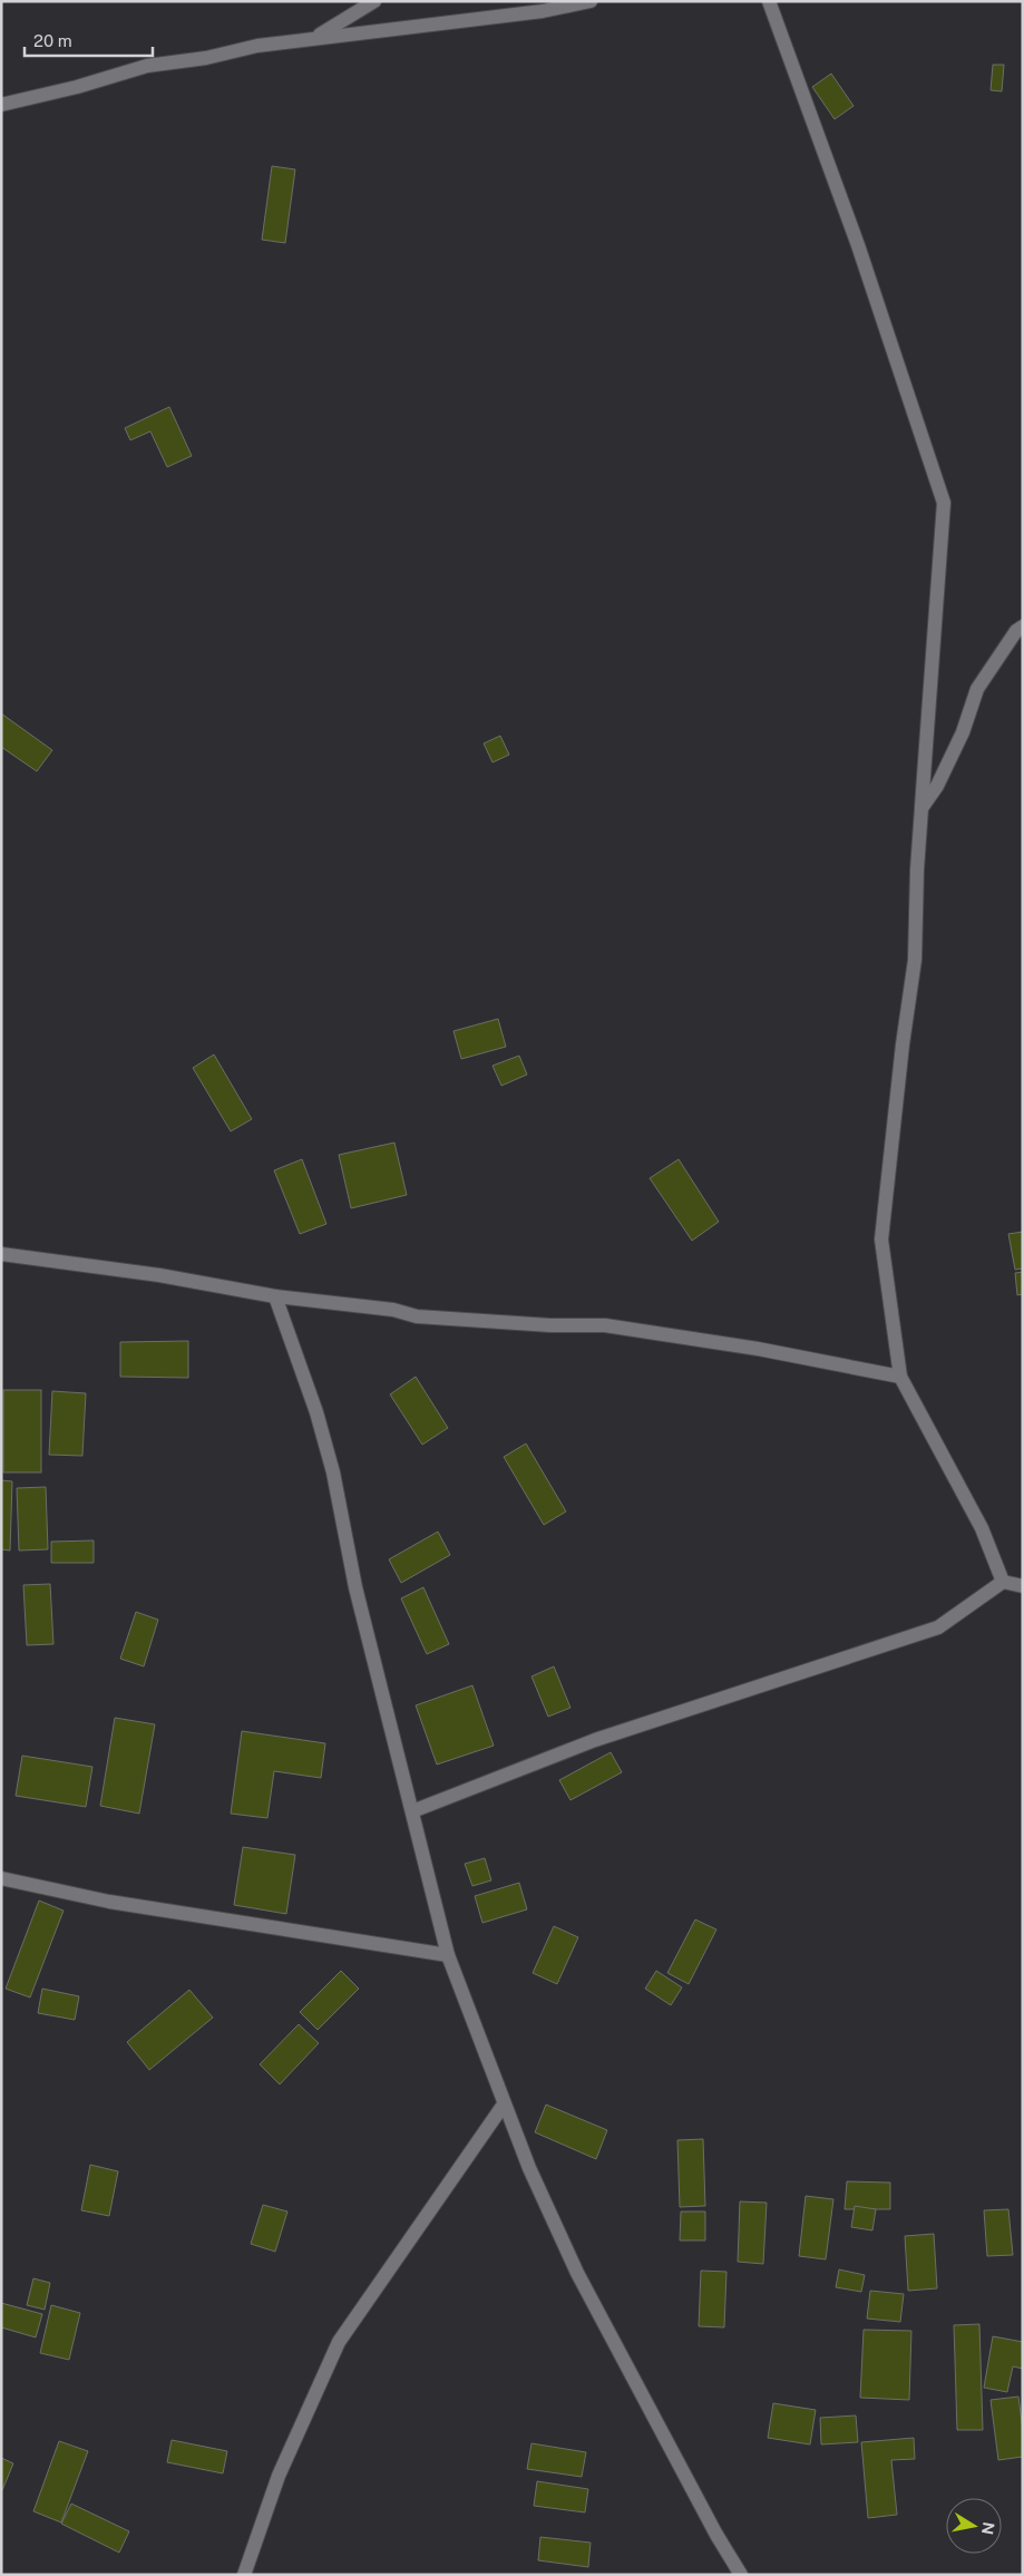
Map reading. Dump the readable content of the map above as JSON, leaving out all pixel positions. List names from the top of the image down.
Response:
{
  "scale_bar": "20 m",
  "north": "right"
}
